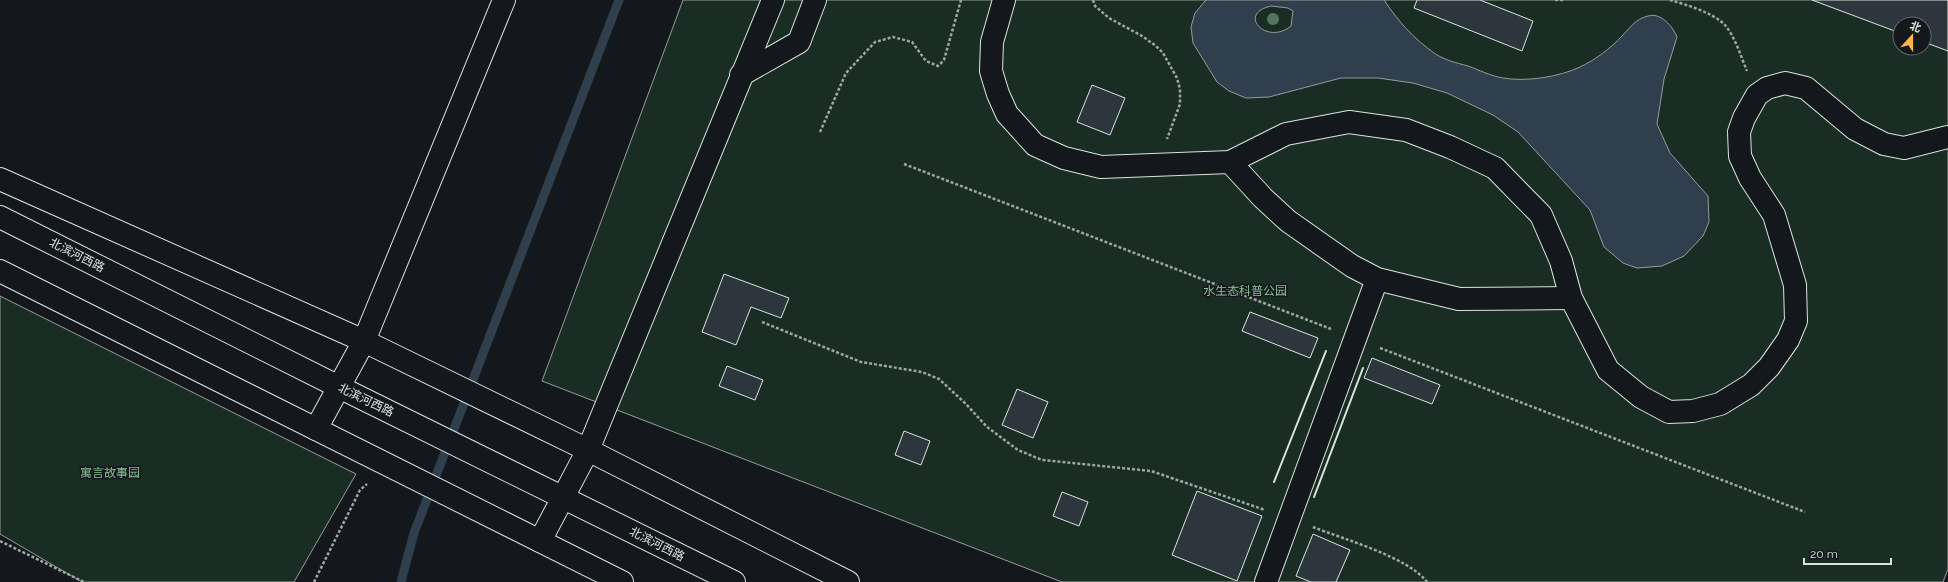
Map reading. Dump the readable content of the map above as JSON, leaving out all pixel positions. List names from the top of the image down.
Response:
{
  "streets": {
    "main road": ["北滨河西路"]
  },
  "parks": ["水生态科普公园", "寓言故事园"],
  "scale_bar": "20 m",
  "north": "top"
}
